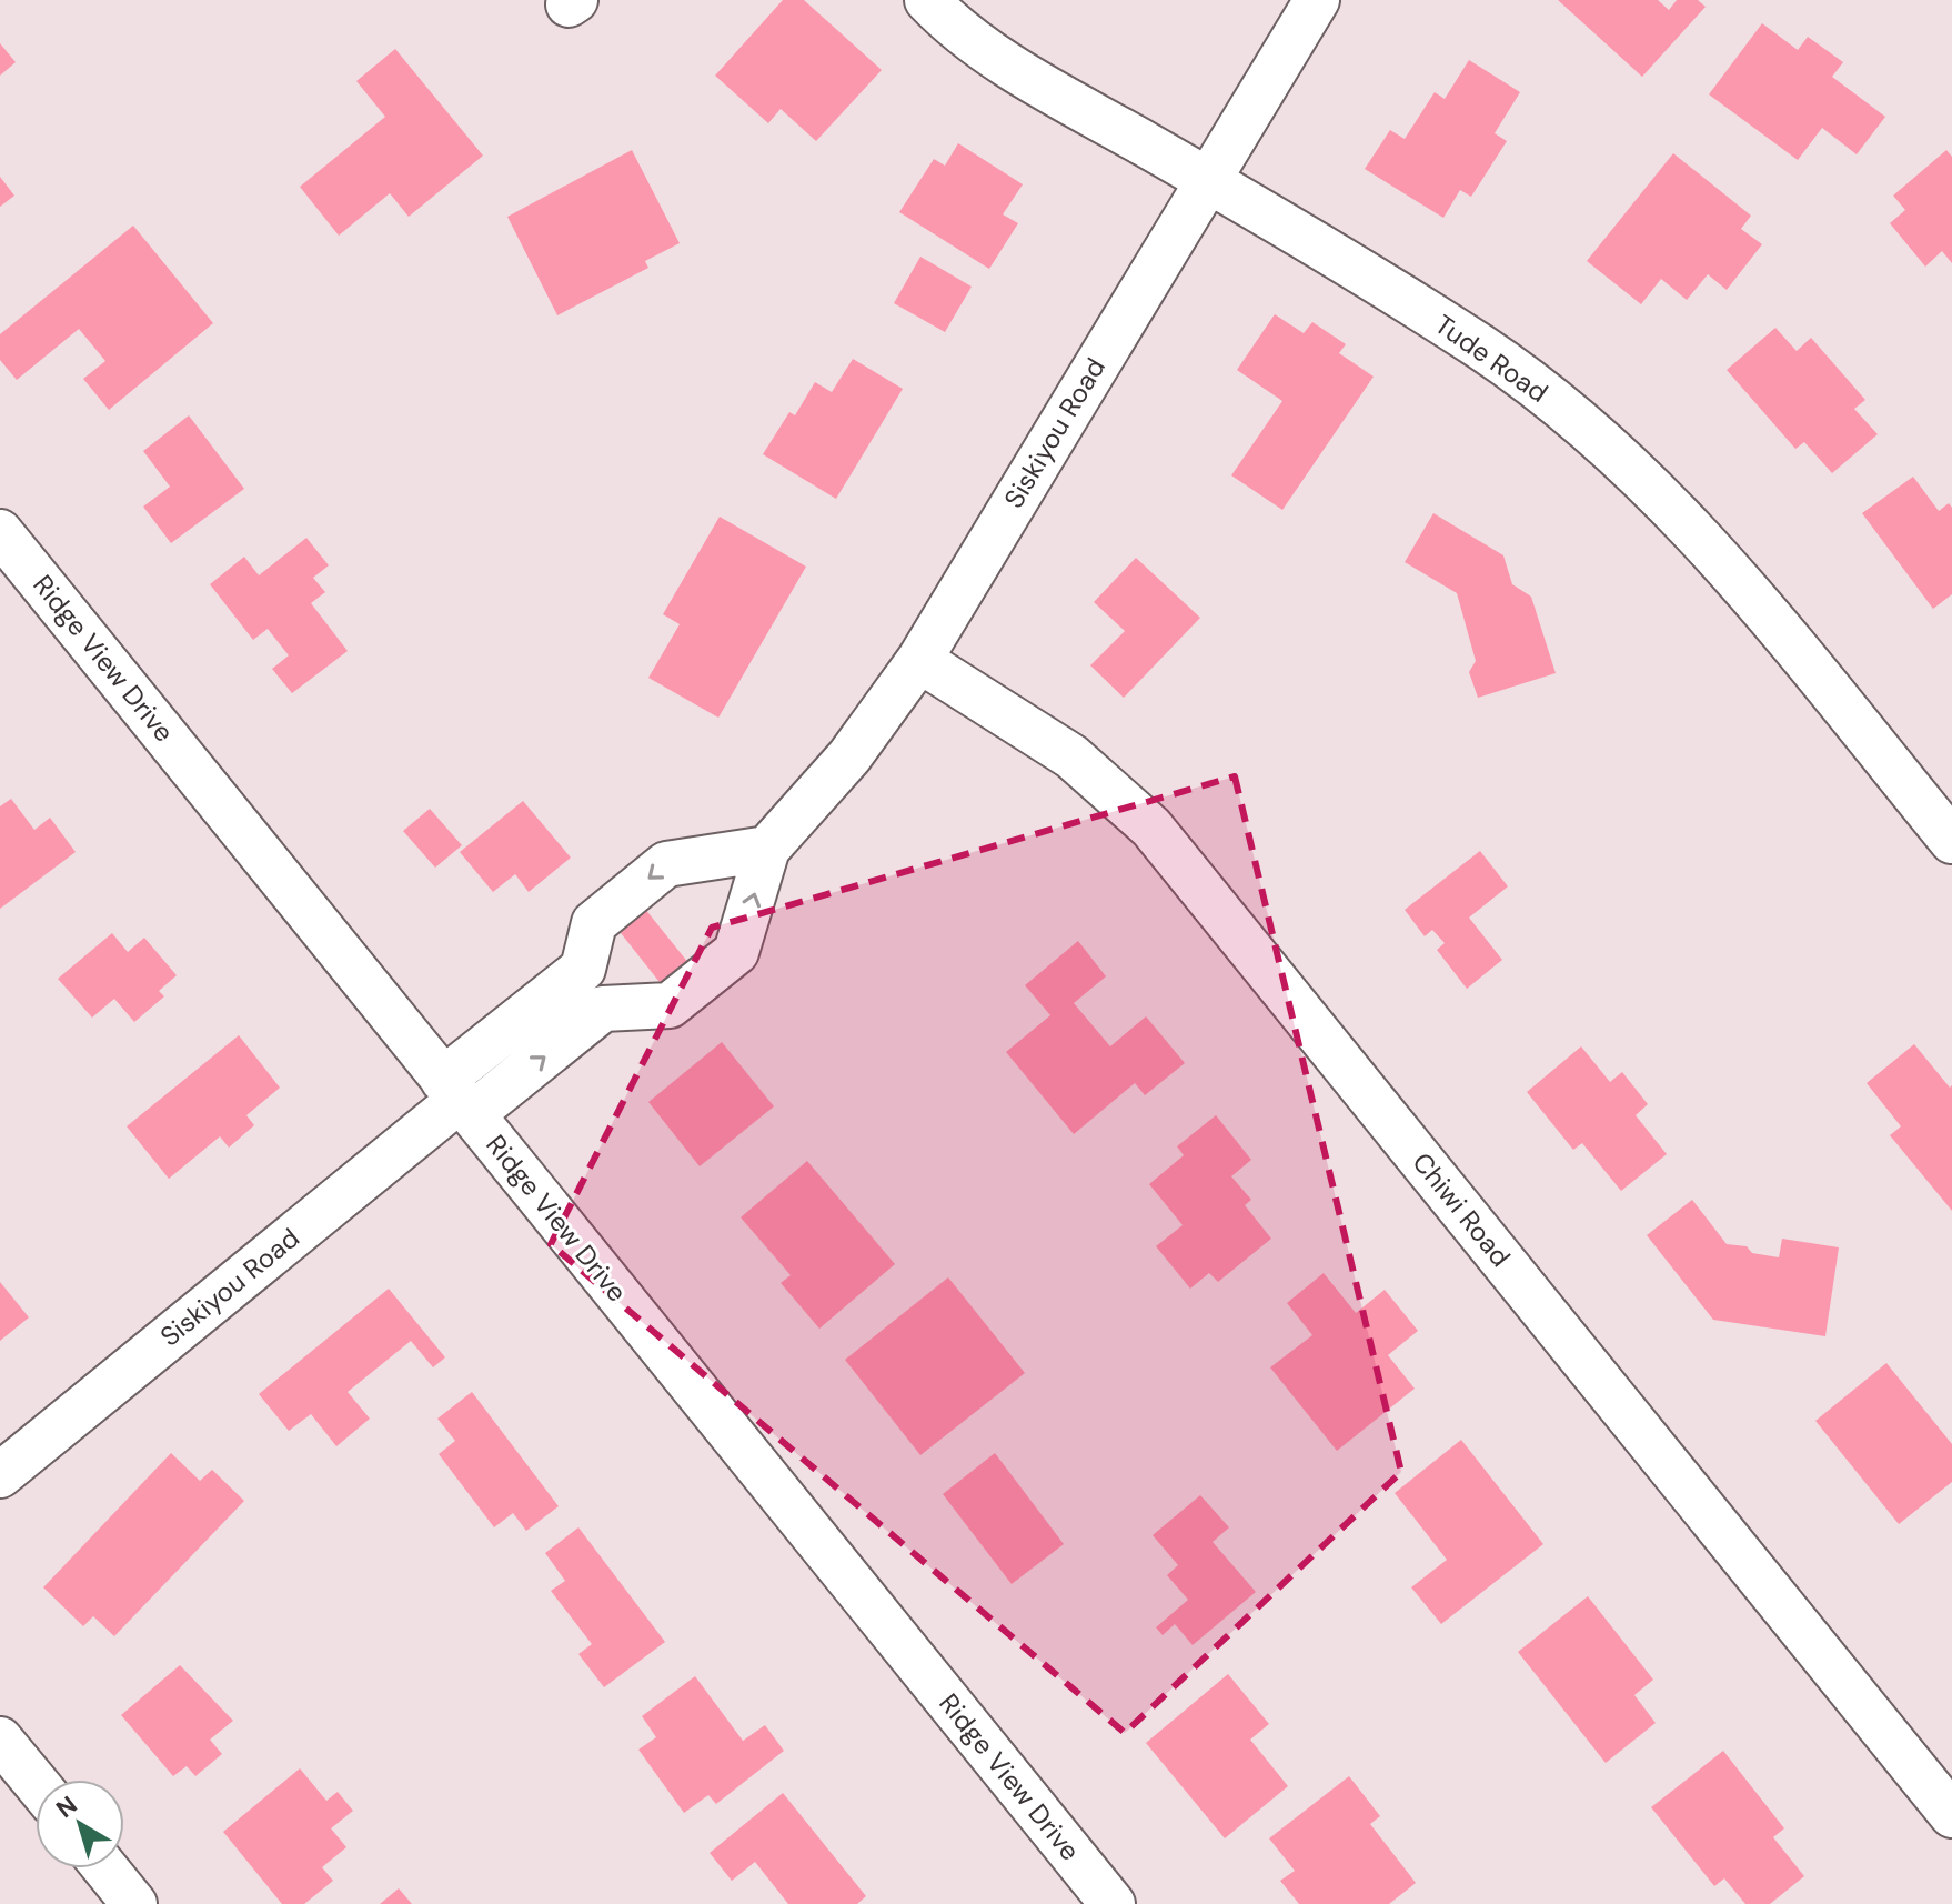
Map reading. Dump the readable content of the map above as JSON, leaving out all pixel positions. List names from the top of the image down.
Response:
{
  "streets": {
    "street": [
      "Tude Road",
      "Siskiyou Road",
      "Ridge View Drive",
      "Chiwi Road"
    ]
  },
  "crossings": [
    ["Tude Road", "Siskiyou Road"],
    ["Siskiyou Road", "Ridge View Drive"],
    ["Siskiyou Road", "Chiwi Road"]
  ],
  "north": "top left"
}
